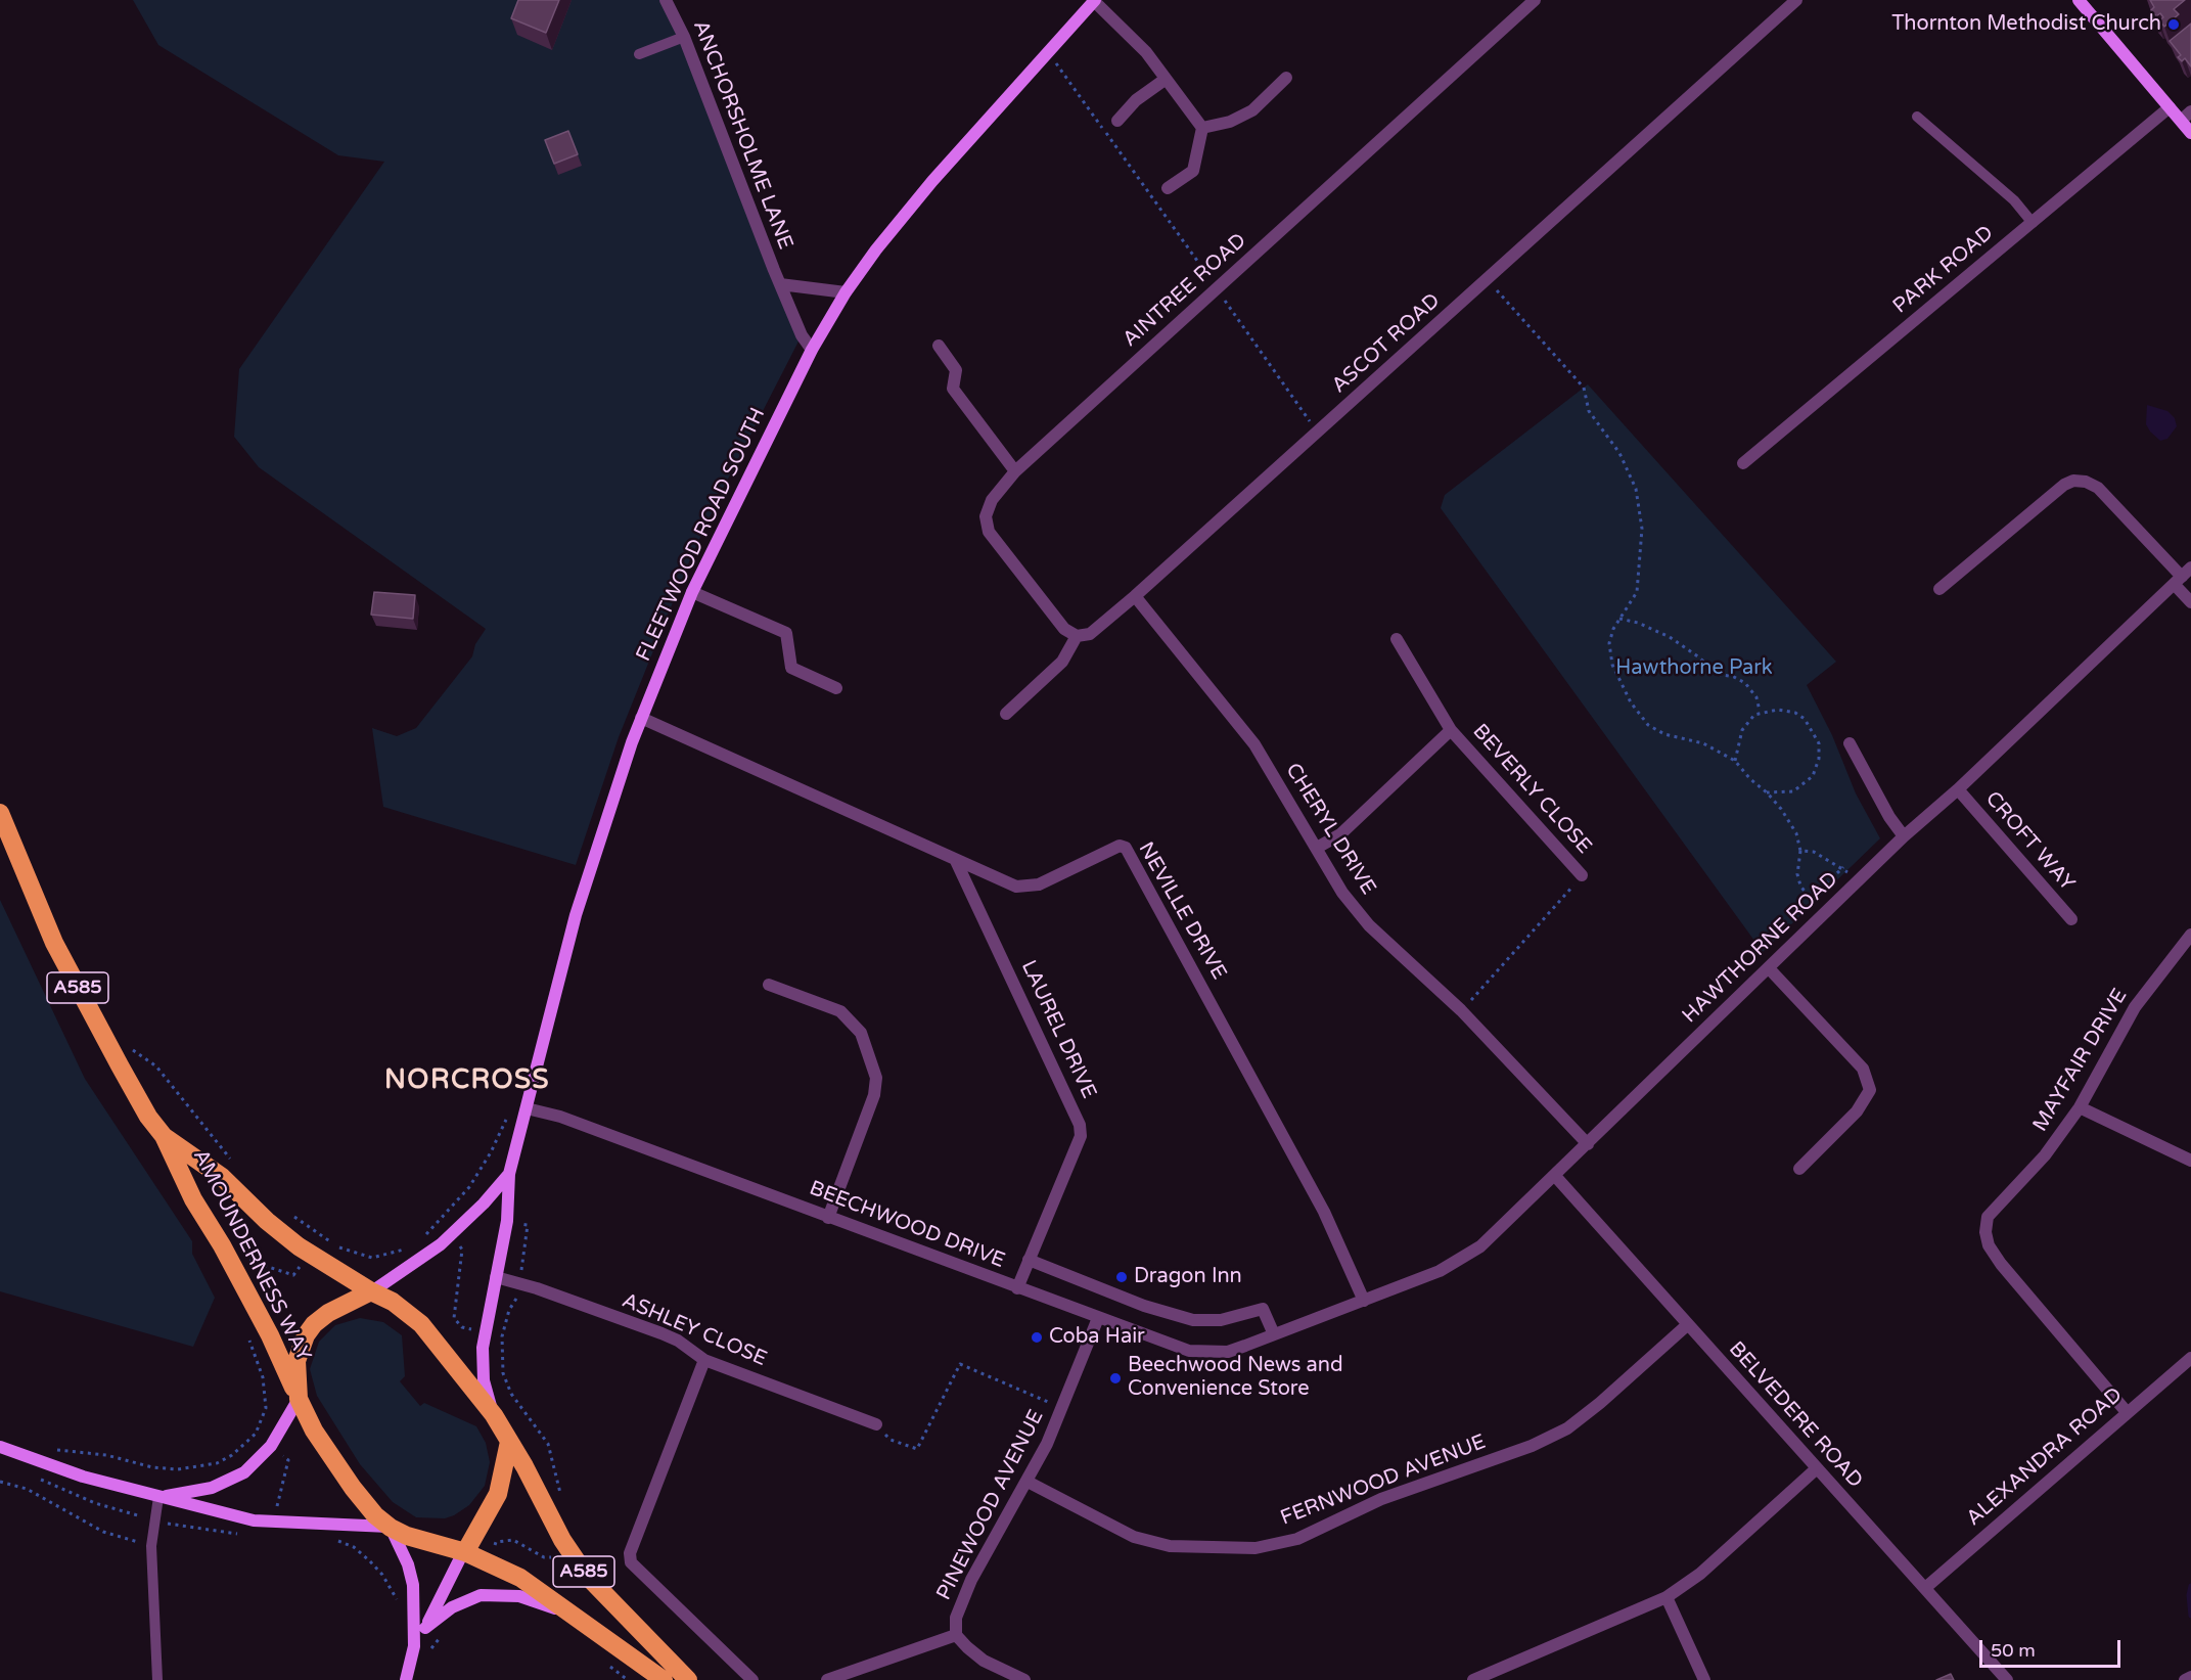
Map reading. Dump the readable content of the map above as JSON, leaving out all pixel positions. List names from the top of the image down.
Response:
{
  "streets": {
    "highway": ["A585", "AMOUNDERNESS WAY"],
    "main road": ["FLEETWOOD ROAD SOUTH"],
    "street": [
      "ANCHORSHOLME LANE",
      "PARK ROAD",
      "AINTREE ROAD",
      "ASCOT ROAD",
      "BEVERLY CLOSE",
      "CHERYL DRIVE",
      "CROFT WAY",
      "NEVILLE DRIVE",
      "HAWTHORNE ROAD",
      "LAUREL DRIVE",
      "MAYFAIR DRIVE",
      "BEECHWOOD DRIVE",
      "ASHLEY CLOSE",
      "BELVEDERE ROAD",
      "ALEXANDRA ROAD",
      "FERNWOOD AVENUE",
      "PINEWOOD AVENUE"
    ]
  },
  "crossings": [
    ["ANCHORSHOLME LANE", "FLEETWOOD ROAD SOUTH"],
    ["AINTREE ROAD", "ASCOT ROAD"],
    ["ASCOT ROAD", "CHERYL DRIVE"],
    ["FLEETWOOD ROAD SOUTH", "NEVILLE DRIVE"],
    ["FLEETWOOD ROAD SOUTH", "A585"],
    ["FLEETWOOD ROAD SOUTH", "BEECHWOOD DRIVE"],
    ["FLEETWOOD ROAD SOUTH", "AMOUNDERNESS WAY"],
    ["FLEETWOOD ROAD SOUTH", "ASHLEY CLOSE"],
    ["BEVERLY CLOSE", "CHERYL DRIVE"],
    ["CHERYL DRIVE", "HAWTHORNE ROAD"],
    ["CROFT WAY", "HAWTHORNE ROAD"],
    ["NEVILLE DRIVE", "HAWTHORNE ROAD"],
    ["NEVILLE DRIVE", "LAUREL DRIVE"],
    ["HAWTHORNE ROAD", "BEECHWOOD DRIVE"],
    ["HAWTHORNE ROAD", "BELVEDERE ROAD"],
    ["A585", "AMOUNDERNESS WAY"],
    ["LAUREL DRIVE", "BEECHWOOD DRIVE"],
    ["MAYFAIR DRIVE", "ALEXANDRA ROAD"],
    ["BEECHWOOD DRIVE", "PINEWOOD AVENUE"],
    ["BELVEDERE ROAD", "ALEXANDRA ROAD"],
    ["BELVEDERE ROAD", "FERNWOOD AVENUE"],
    ["FERNWOOD AVENUE", "PINEWOOD AVENUE"]
  ],
  "districts": ["NORCROSS"],
  "parks": ["Hawthorne Park"],
  "places": [
    "Thornton Methodist Church",
    "Dragon Inn",
    "Coba Hair",
    "Beechwood News and Convenience Store"
  ],
  "scale_bar": "50 m"
}
